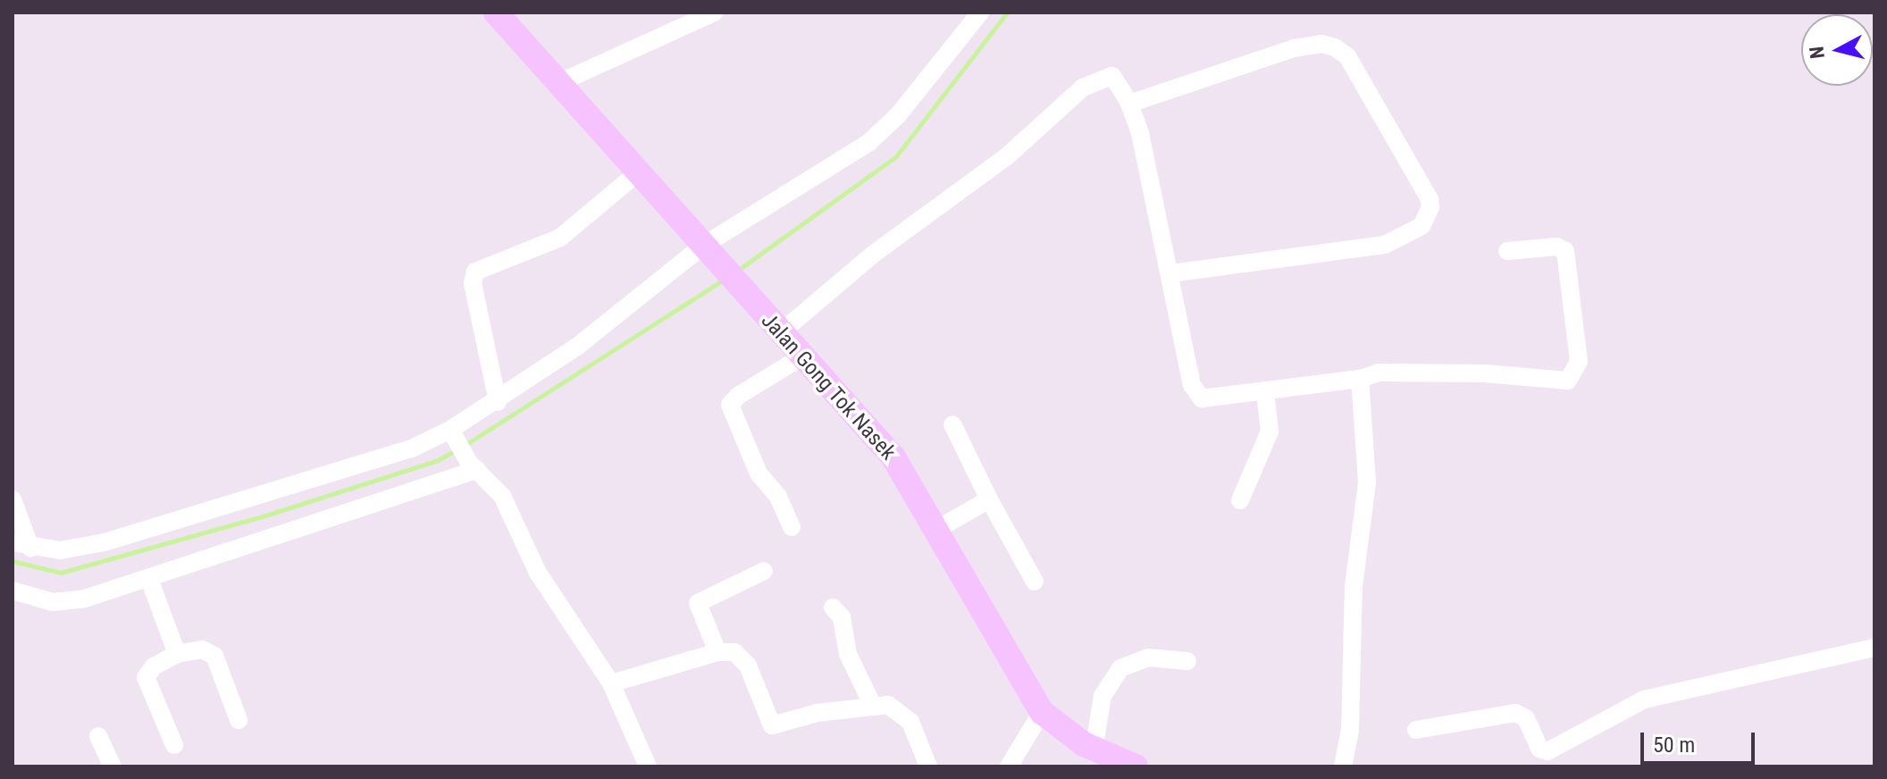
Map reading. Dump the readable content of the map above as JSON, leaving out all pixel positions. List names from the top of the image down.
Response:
{
  "streets": {
    "main road": ["Jalan Gong Tok Nasek"]
  },
  "scale_bar": "50 m",
  "north": "left"
}
